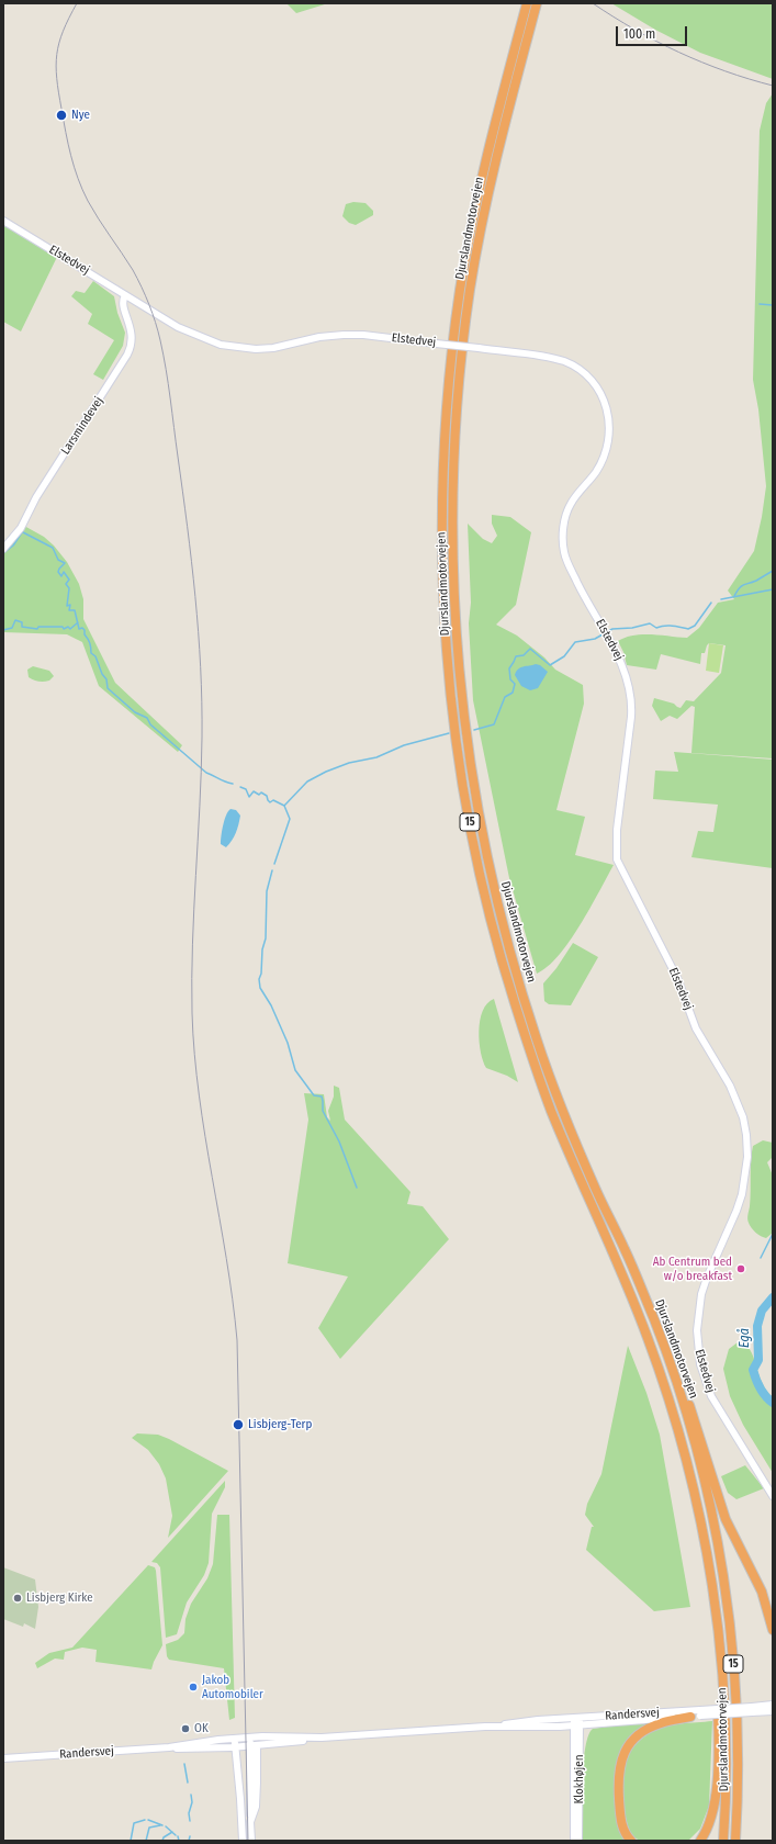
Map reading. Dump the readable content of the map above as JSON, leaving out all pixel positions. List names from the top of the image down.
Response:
{
  "streets": {
    "highway": ["Djurslandmotorvejen", "15"],
    "street": [
      "Elstedvej",
      "Larsmindevej",
      "Randersvej",
      "Klokhøjen"
    ]
  },
  "crossings": [
    ["Elstedvej", "Larsmindevej"],
    ["Randersvej", "Klokhøjen"]
  ],
  "water": ["Egå"],
  "places": [
    "Nye",
    "Ab Centrum bed w/o breakfast",
    "Lisbjerg-Terp",
    "Lisbjerg Kirke",
    "Jakob Automobiler",
    "OK"
  ],
  "scale_bar": "100 m"
}
